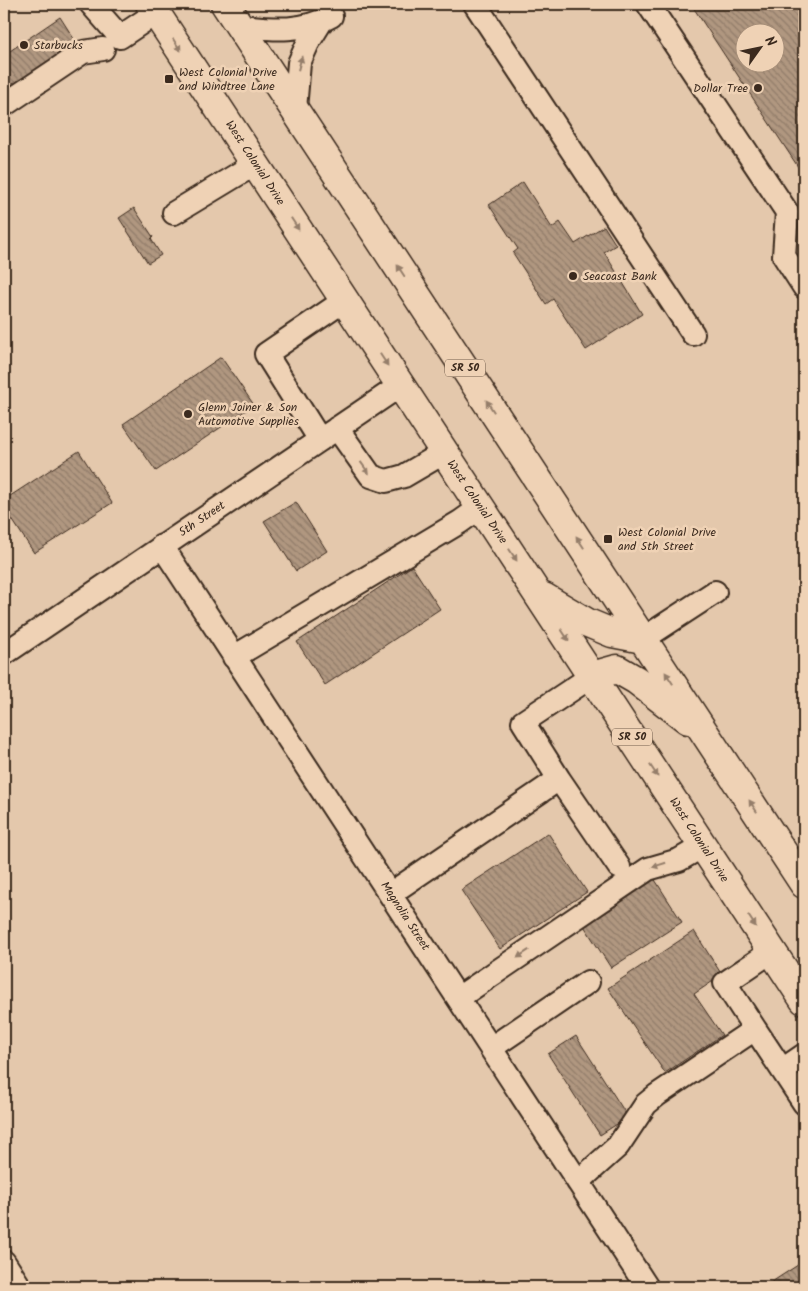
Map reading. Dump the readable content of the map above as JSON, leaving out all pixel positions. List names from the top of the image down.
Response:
{
  "streets": {
    "highway": ["West Colonial Drive", "SR 50"],
    "street": ["5th Street", "Magnolia Street"]
  },
  "crossings": [
    ["West Colonial Drive", "5th Street"],
    ["5th Street", "Magnolia Street"]
  ],
  "places": {
    "other": [
      "Starbucks",
      "Dollar Tree",
      "Seacoast Bank",
      "Glenn Joiner & Son Automotive Supplies"
    ],
    "transit": ["West Colonial Drive and Windtree Lane", "West Colonial Drive and 5th Street"]
  },
  "north": "top right"
}
